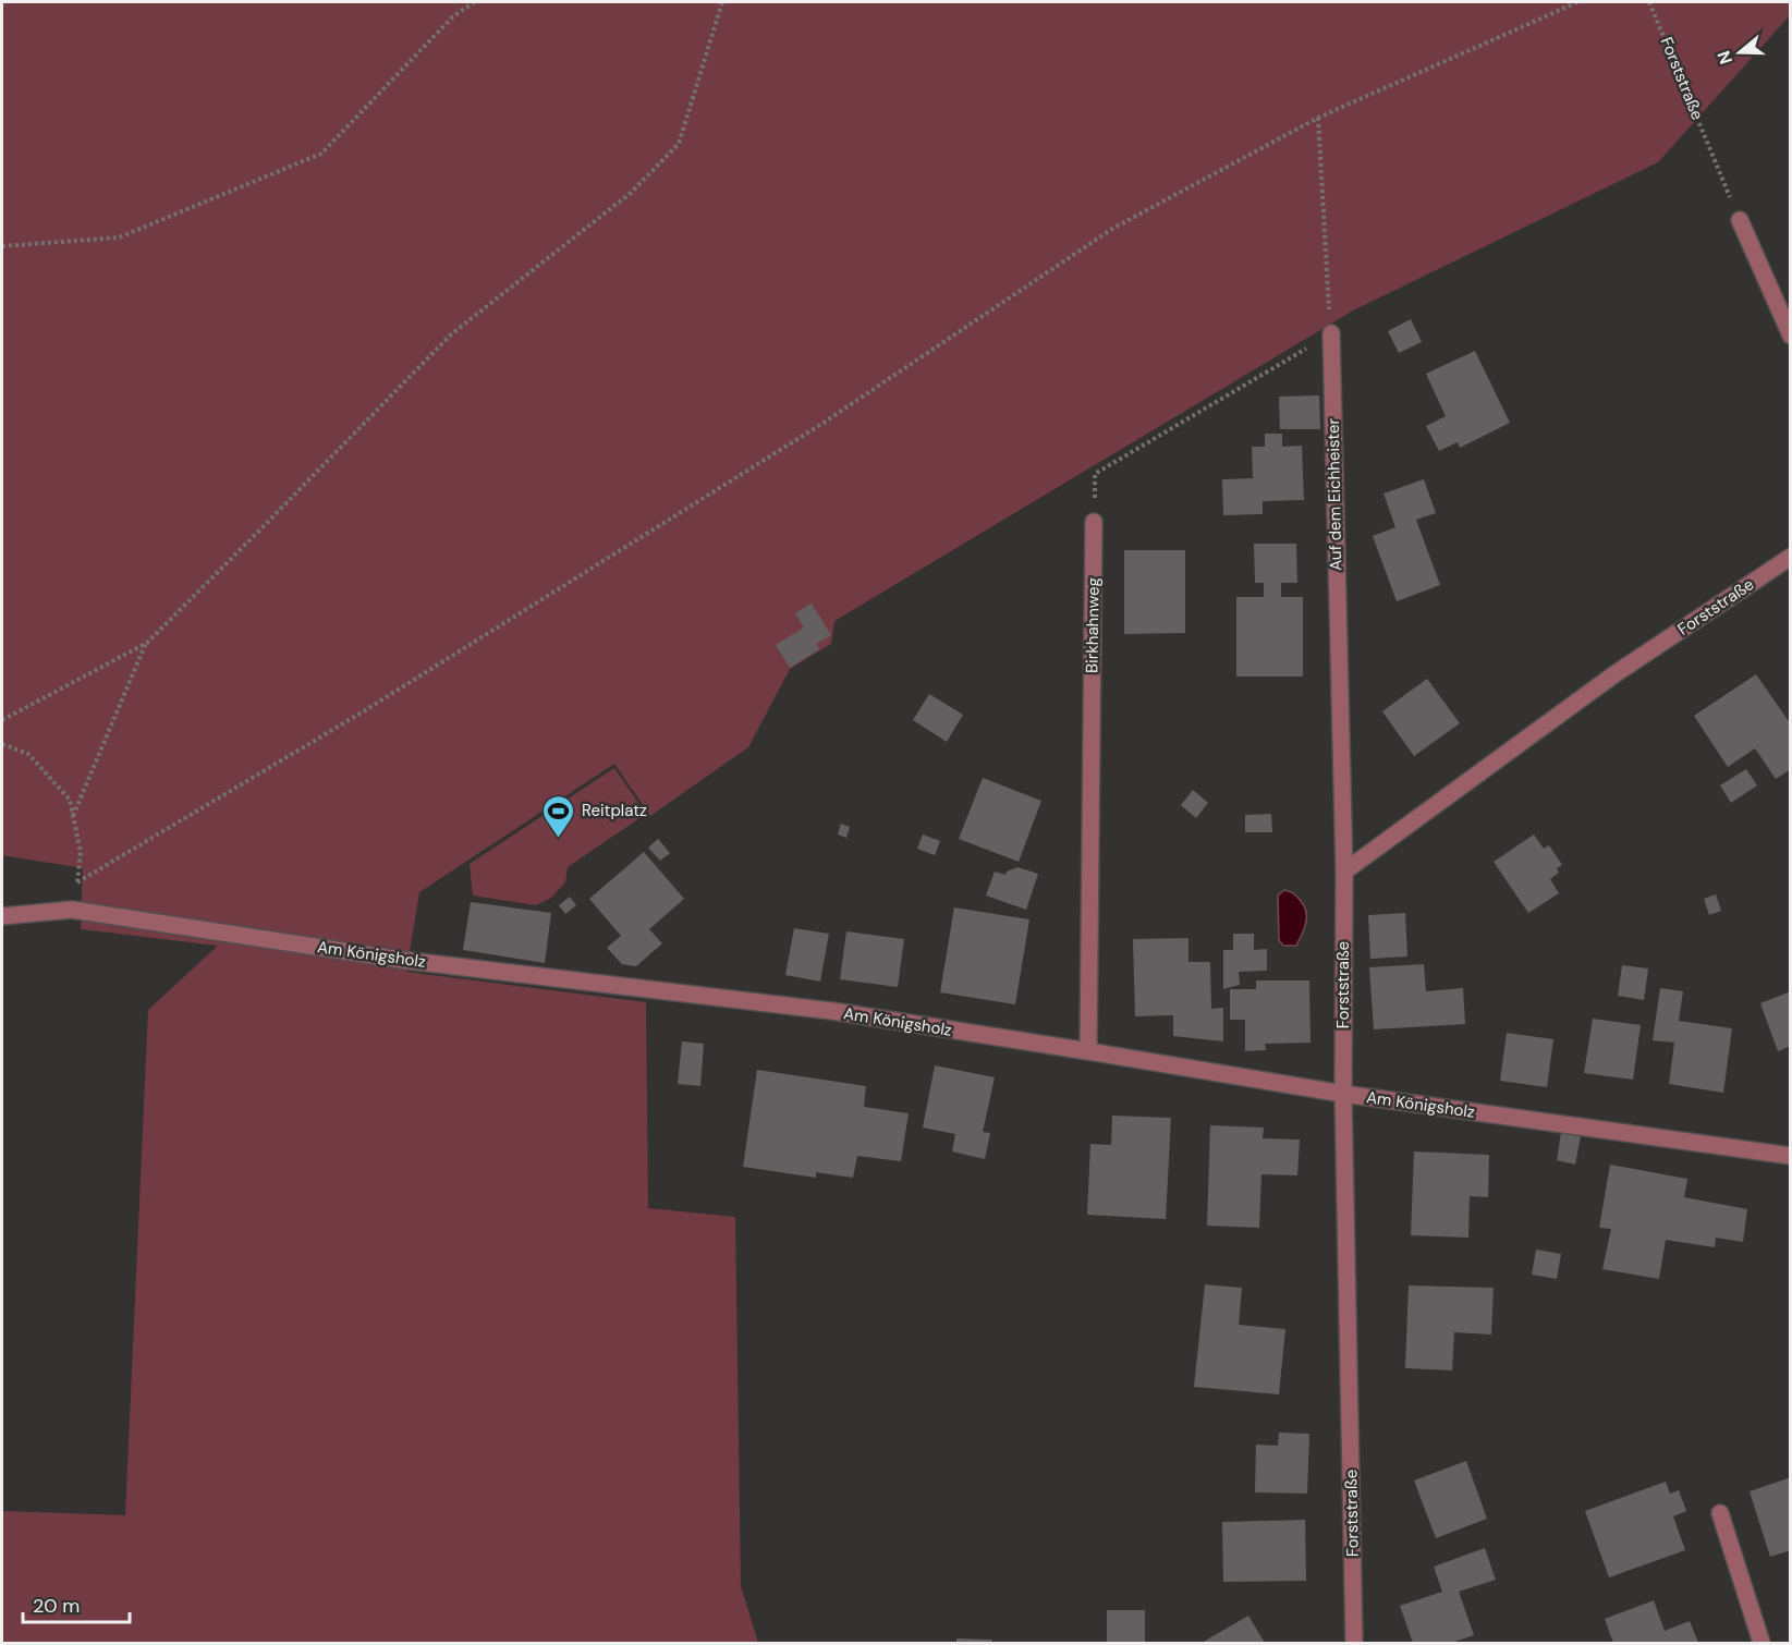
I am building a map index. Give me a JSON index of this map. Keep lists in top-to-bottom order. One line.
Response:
{"streets":{"street":["Forststraße","Auf dem Eichheister","Birkhahnweg","Am Königsholz"]},"crossings":[["Forststraße","Auf dem Eichheister"],["Forststraße","Am Königsholz"],["Birkhahnweg","Am Königsholz"]],"places":{"sports":["Reitplatz"]},"scale_bar":"20 m","north":"left"}
